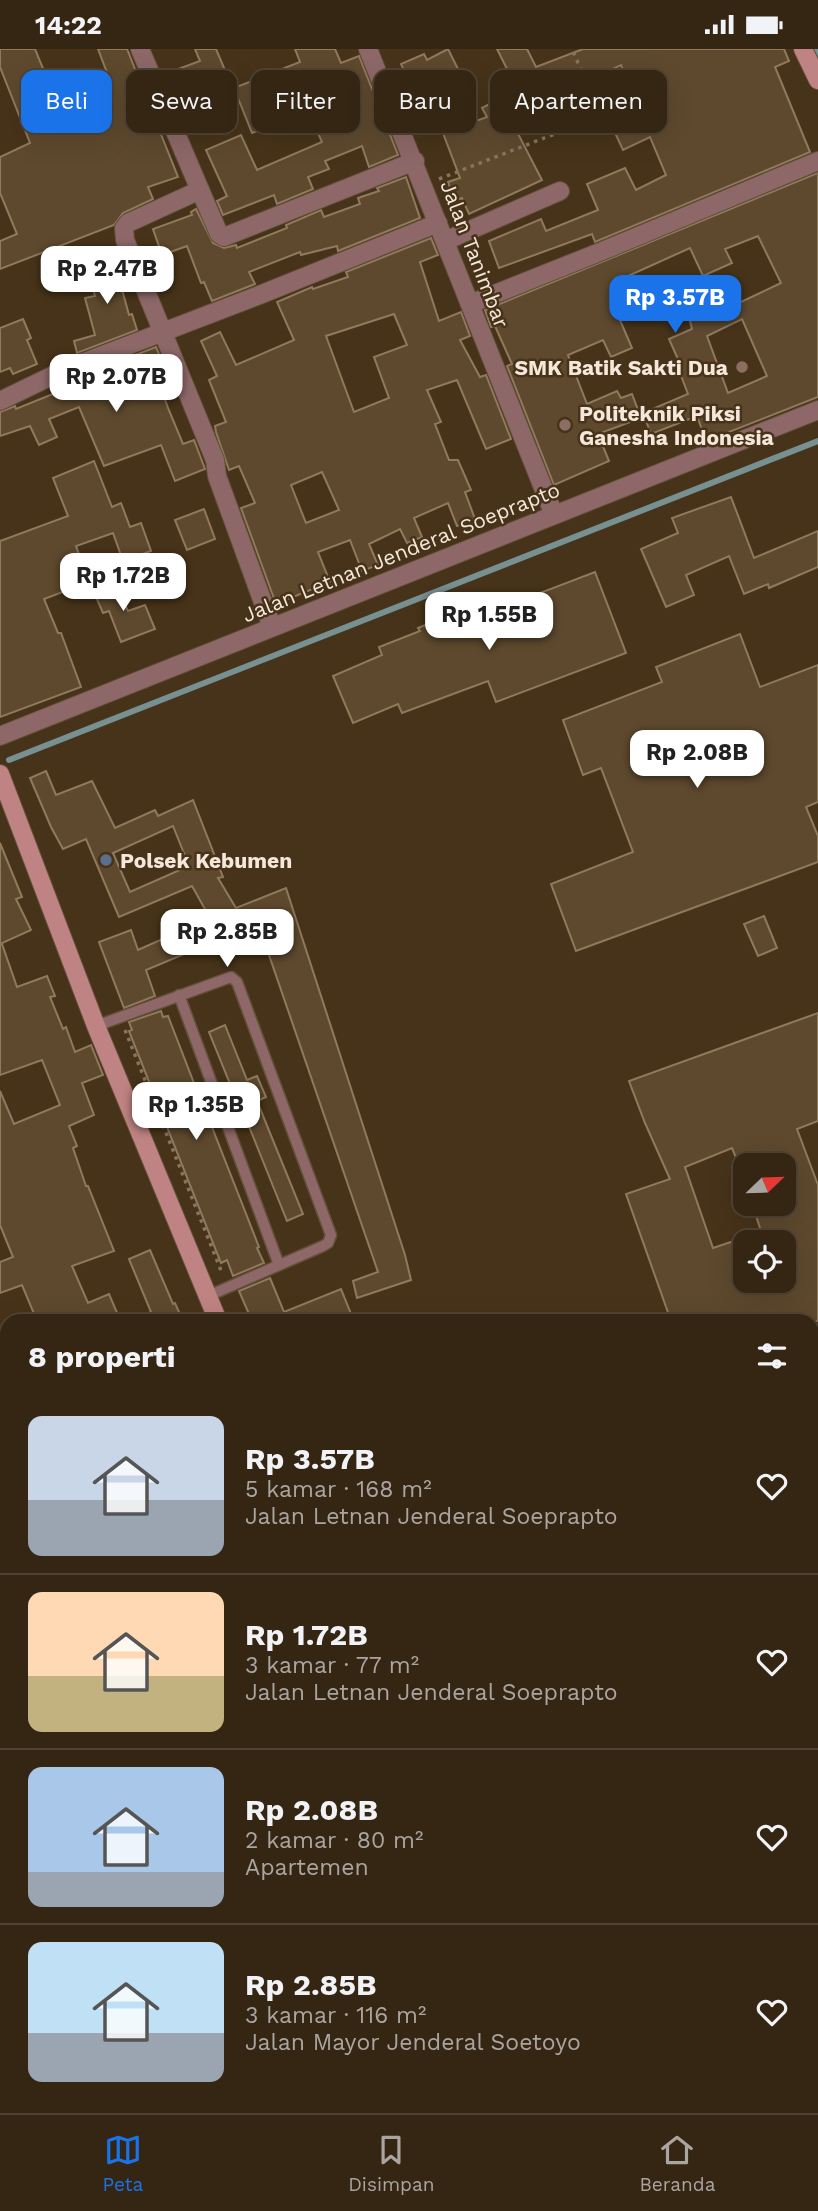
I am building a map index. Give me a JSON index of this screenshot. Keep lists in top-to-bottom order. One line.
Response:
{"streets":{"street":["Jalan Tanimbar","Jalan Letnan Jenderal Soeprapto"]},"crossings":[["Jalan Tanimbar","Jalan Letnan Jenderal Soeprapto"]],"places":["SMK Batik Sakti Dua","Politeknik Piksi Ganesha Indonesia","Polsek Kebumen"],"north":"top right","page":{"status":"14:22","chip":["Beli","Sewa","Filter","Baru","Apartemen"],"price":["Rp 2.47B","Rp 3.57B","Rp 2.07B","Rp 1.72B","Rp 1.55B","Rp 2.08B","Rp 2.85B","Rp 1.35B"],"heading":"8 properti","list":[{"name":"Rp 3.57B","note":"5 kamar · 168 m² · Jalan Letnan Jenderal Soeprapto"},{"name":"Rp 1.72B","note":"3 kamar · 77 m² · Jalan Letnan Jenderal Soeprapto"},{"name":"Rp 2.08B","note":"2 kamar · 80 m² · Apartemen"},{"name":"Rp 2.85B","note":"3 kamar · 116 m² · Jalan Mayor Jenderal Soetoyo"}],"tabs":["Peta","Disimpan","Beranda"]}}
